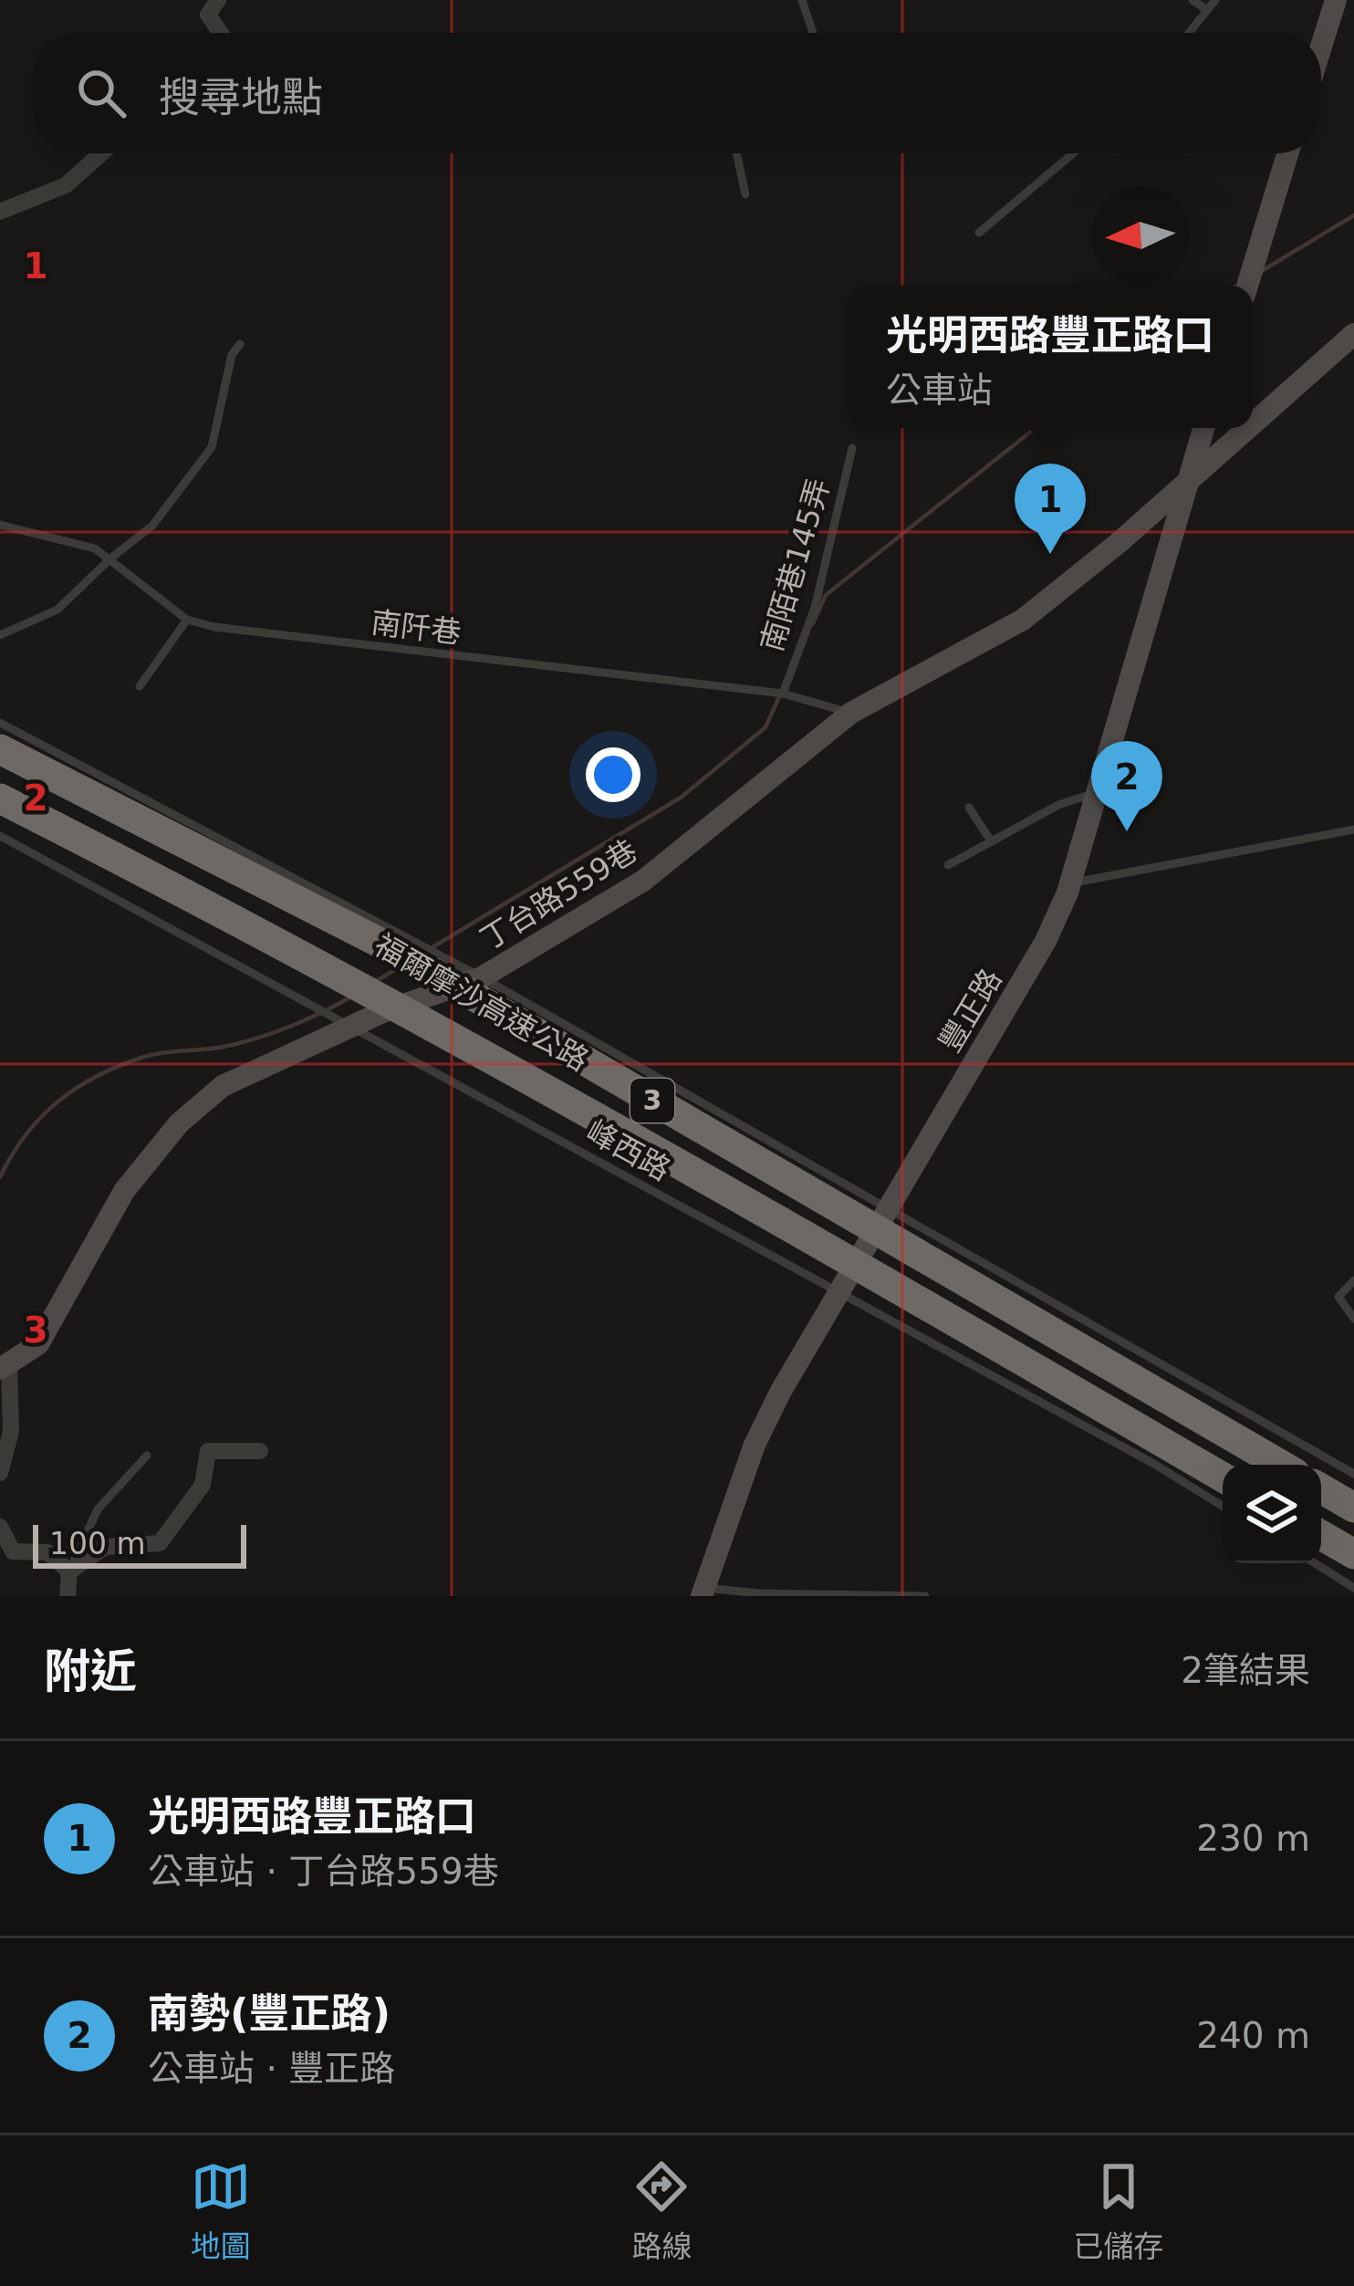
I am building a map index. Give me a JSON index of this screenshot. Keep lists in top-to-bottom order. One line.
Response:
{"streets":{"highway":["福爾摩沙高速公路","3"],"street":["丁台路559巷","豐正路"],"lane":["南陌巷145弄","南阡巷","峰西路"]},"crossings":[["南陌巷145弄","南阡巷"],["南阡巷","丁台路559巷"],["丁台路559巷","豐正路"],["丁台路559巷","峰西路"],["豐正路","峰西路"]],"scale_bar":"100 m","north":"left","page":{"search":"搜尋地點","popup":["光明西路豐正路口","公車站"],"pins":["1","2"],"scale":"100 m","heading":["附近","2筆結果"],"list":[{"mark":"1","name":"光明西路豐正路口","note":"公車站 · 丁台路559巷","value":"230 m"},{"mark":"2","name":"南勢(豐正路)","note":"公車站 · 豐正路","value":"240 m"}],"nav":["地圖","路線","已儲存"]},"grid":{"rows":["1","2","3"]}}
